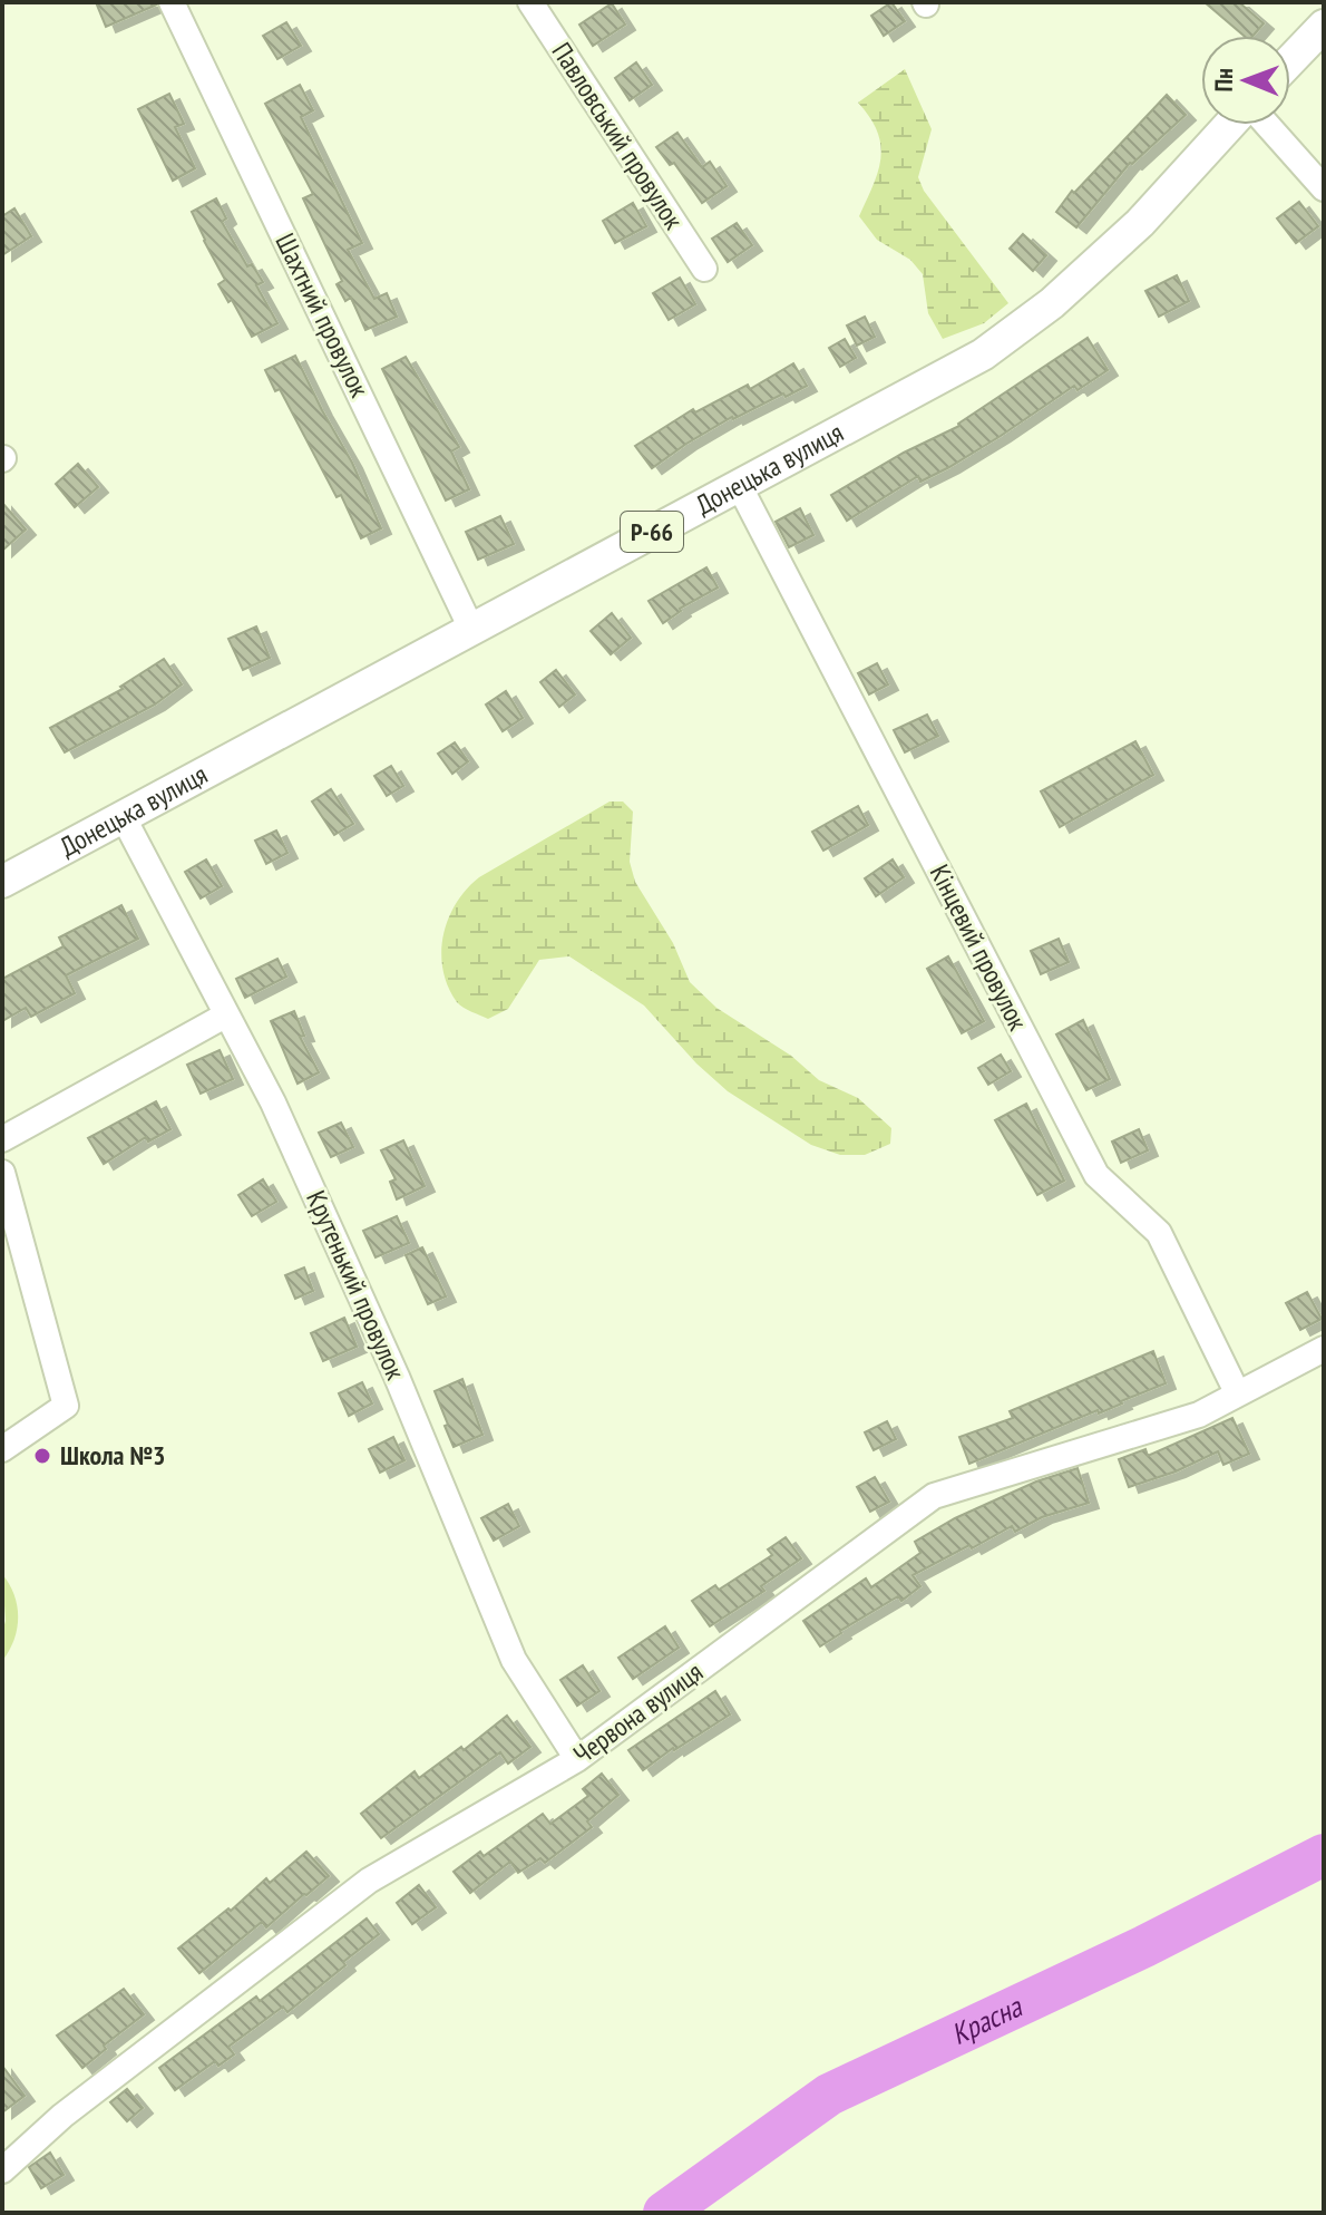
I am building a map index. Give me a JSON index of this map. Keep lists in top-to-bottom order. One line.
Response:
{"streets":{"main road":["Донецька вулиця","Р-66"],"street":["Павловський провулок","Шахтний провулок","Кінцевий провулок","Крутенький провулок","Червона вулиця"]},"crossings":[["Шахтний провулок","Донецька вулиця"],["Донецька вулиця","Кінцевий провулок"],["Донецька вулиця","Крутенький провулок"],["Кінцевий провулок","Червона вулиця"],["Крутенький провулок","Червона вулиця"]],"water":["Красна"],"places":["Школа №3"],"north":"left"}
